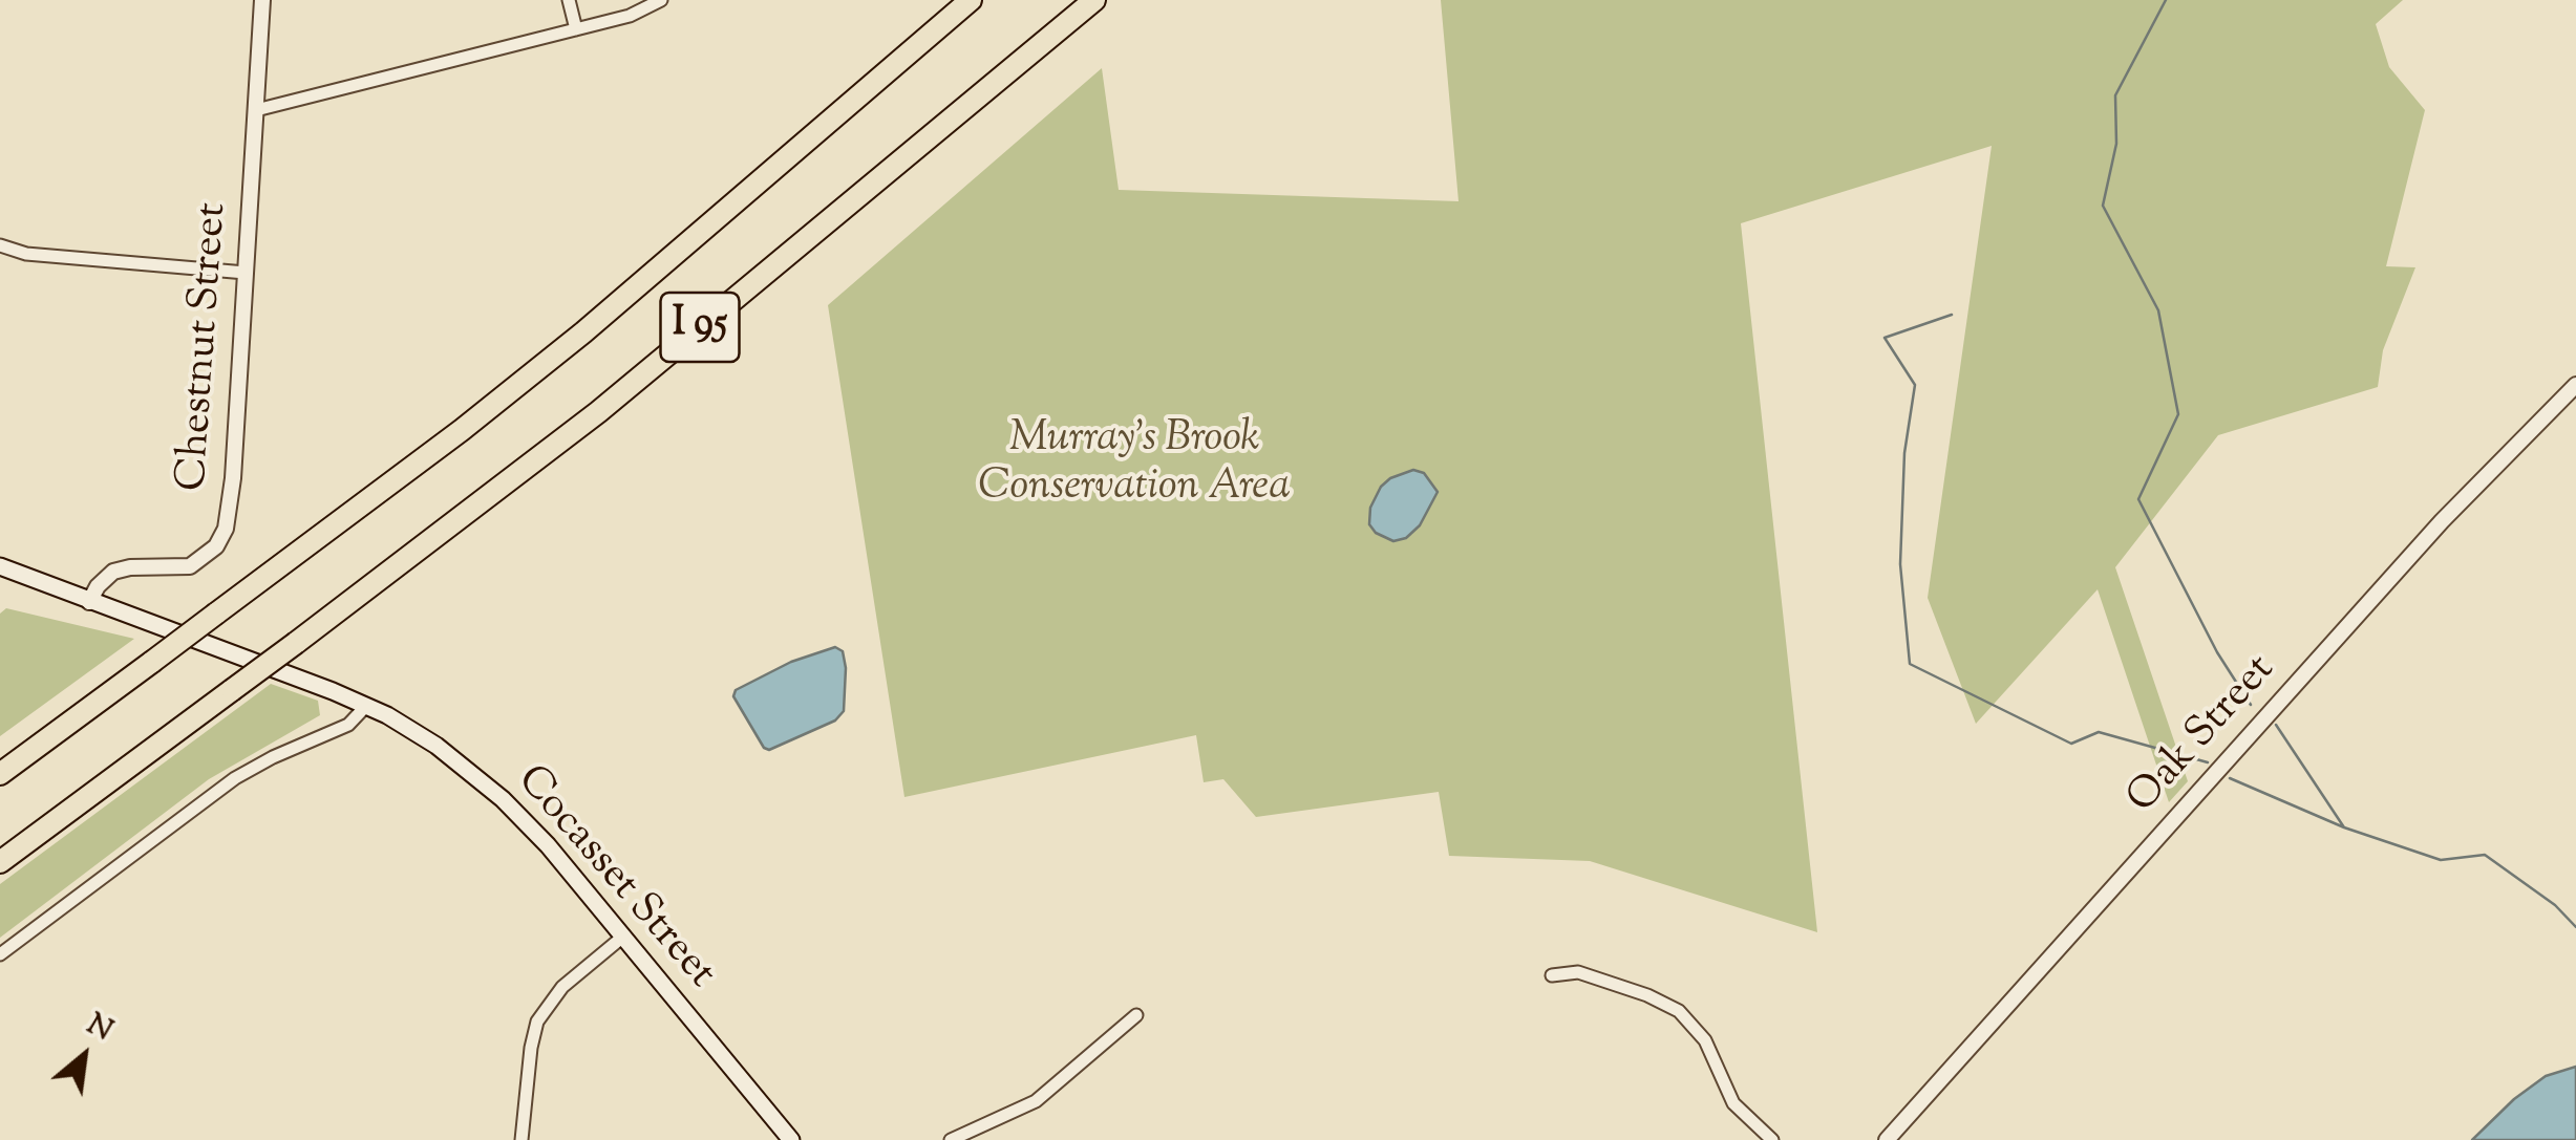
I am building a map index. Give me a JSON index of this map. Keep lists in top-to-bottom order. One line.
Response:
{"streets":{"highway":["I 95"],"main road":["Cocasset Street"],"street":["Chestnut Street","Oak Street"]},"crossings":[["Chestnut Street","Cocasset Street"]],"parks":["Murray's Brook Conservation Area"],"north":"top right"}
